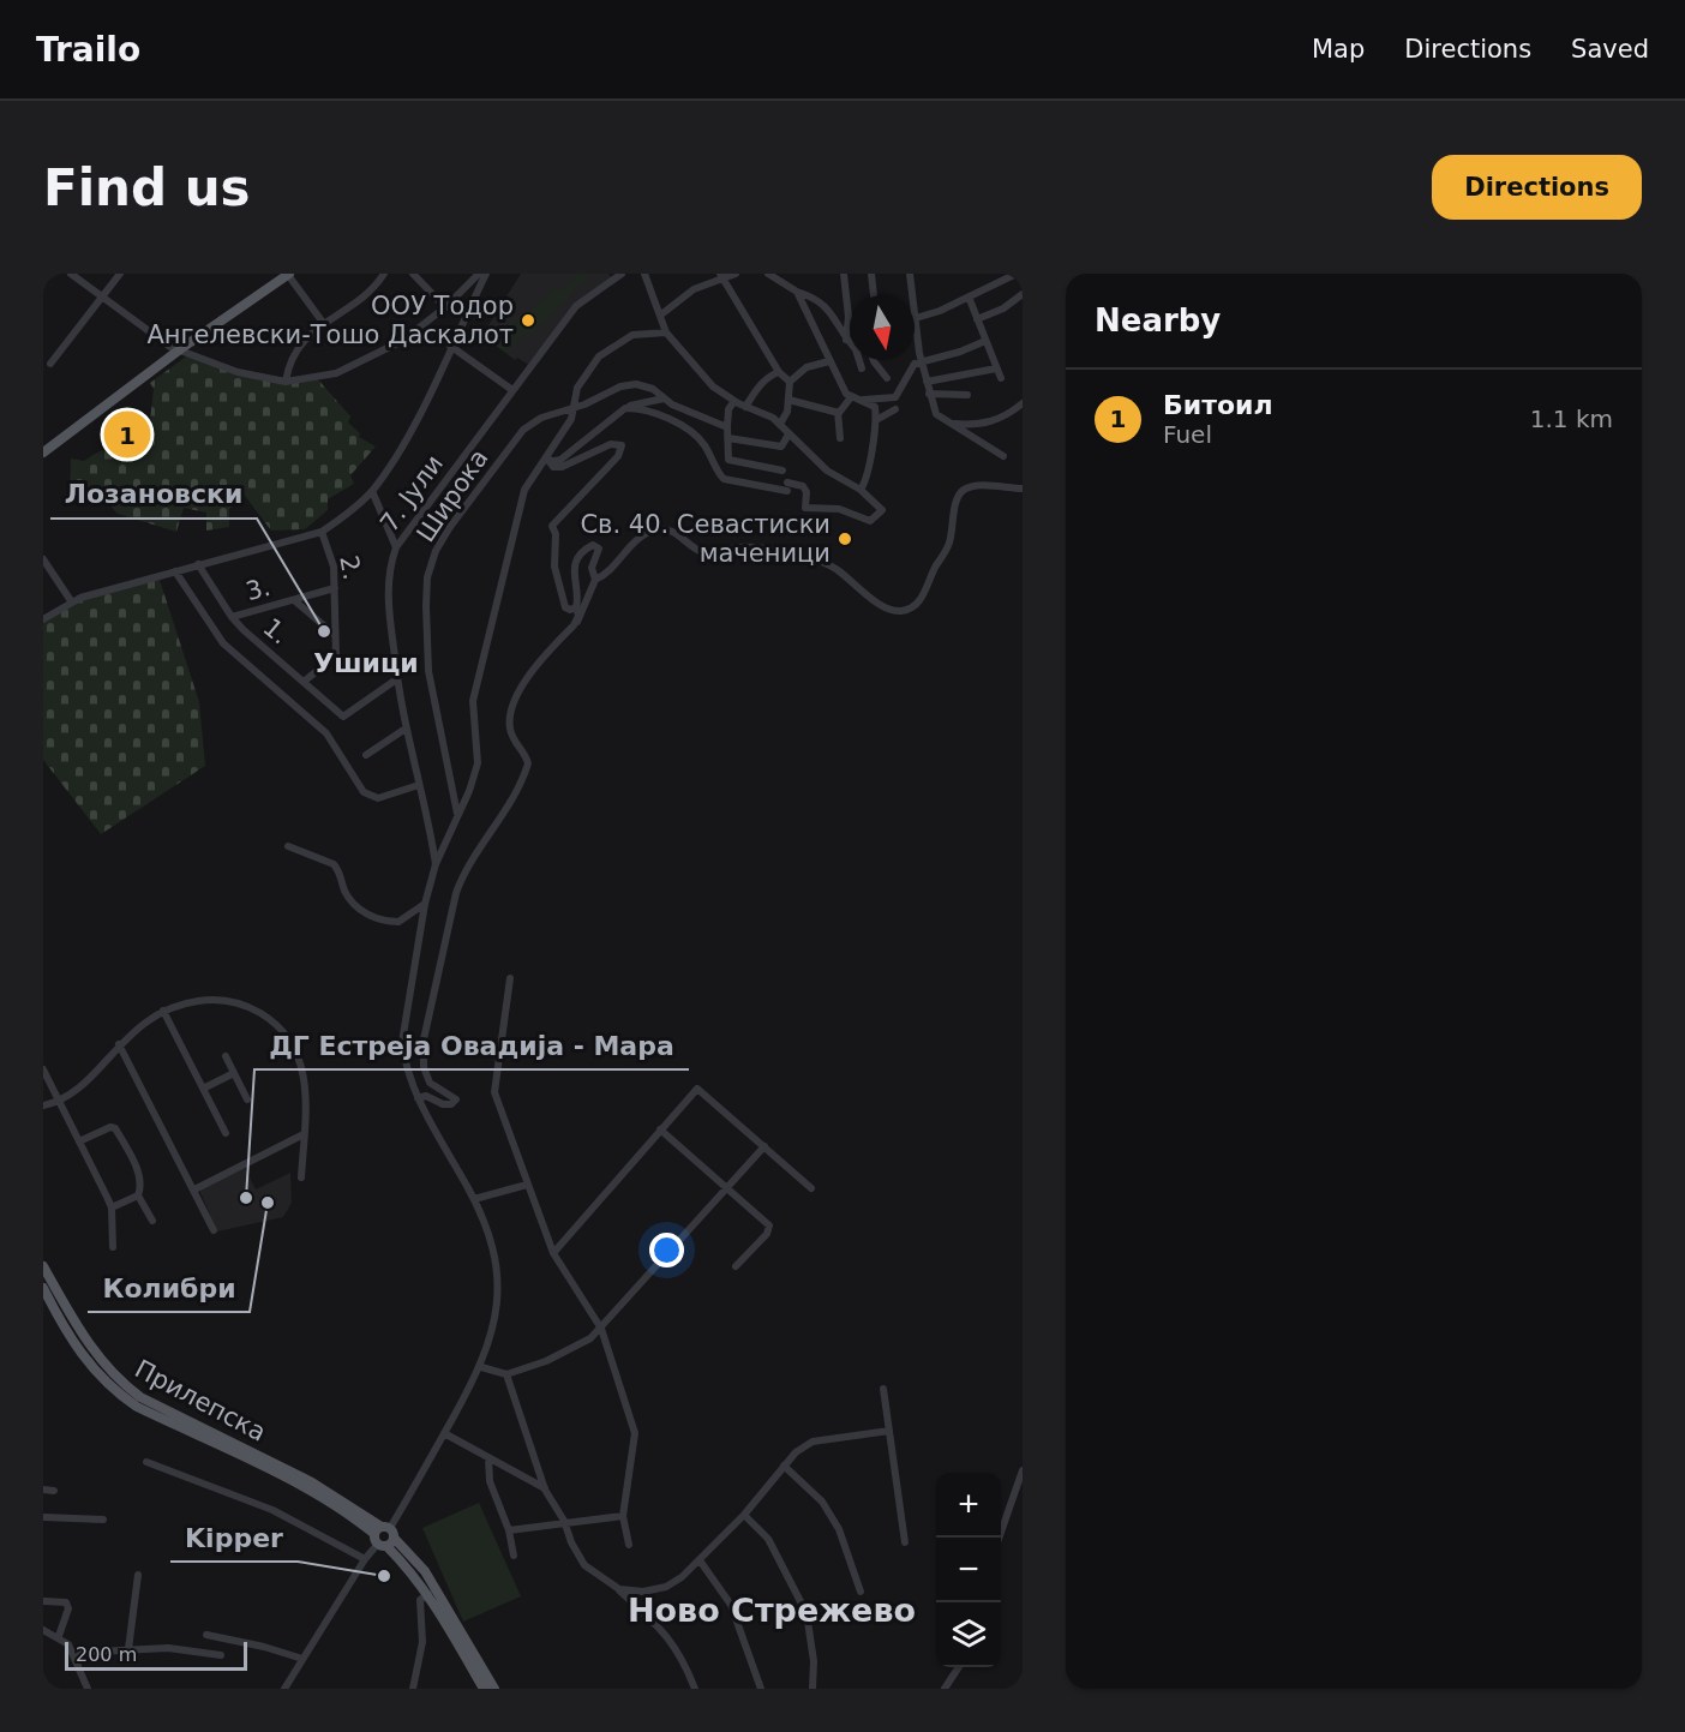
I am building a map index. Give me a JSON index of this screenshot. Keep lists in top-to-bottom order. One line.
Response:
{"streets":{"main road":["Прилепска"],"street":["7. Јули","Широка","2.","3.","1."]},"crossings":[["7. Јули","1."],["2.","3."],["2.","1."],["3.","1."]],"districts":["Ушици","Ново Стрежево"],"places":["ООУ Тодор Ангелевски-Тошо Даскалот","Св. 40. Севастиски маченици","Лозановски","ДГ Естреја Овадија - Мара","Колибри","Kipper"],"scale_bar":"200 m","north":"bottom","page":{"header":"Trailo","nav":["Map","Directions","Saved"],"buttons":"Directions","title":"Find us","heading":"Nearby","list":[{"mark":"1","name":"Битоил","note":"Fuel","value":"1.1 km"}],"pins":"1","map_buttons":["+","−"],"scale":"200 m"}}
